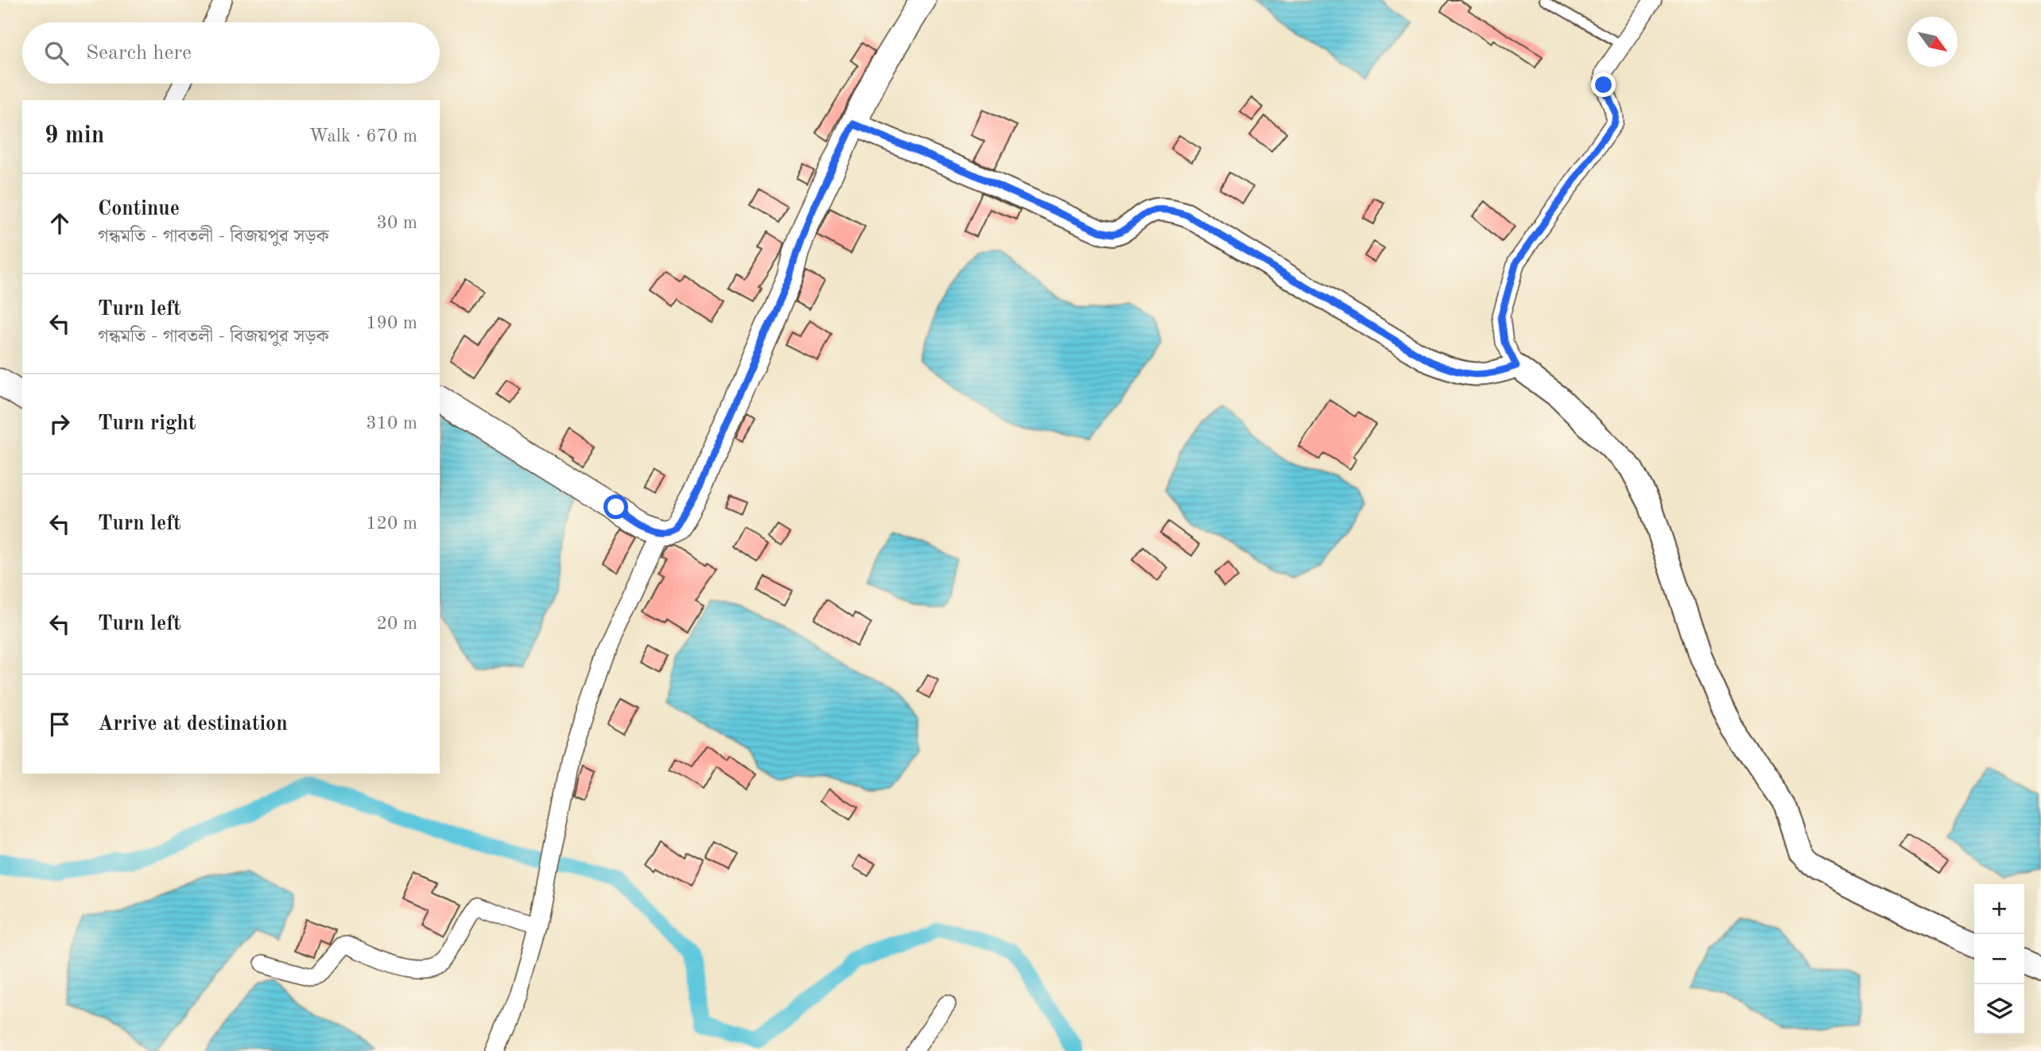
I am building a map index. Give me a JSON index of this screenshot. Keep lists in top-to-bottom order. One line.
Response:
{"north":"bottom right","page":{"search":"Search here","heading":["9 min","Walk · 670 m"],"list":[["Continue","গন্ধমতি - গাবতলী - বিজয়পুর সড়ক","30 m"],["Turn left","গন্ধমতি - গাবতলী - বিজয়পুর সড়ক","190 m"],["Turn right","310 m"],["Turn left","120 m"],["Turn left","20 m"],"Arrive at destination"],"map_buttons":["+","−"]}}
